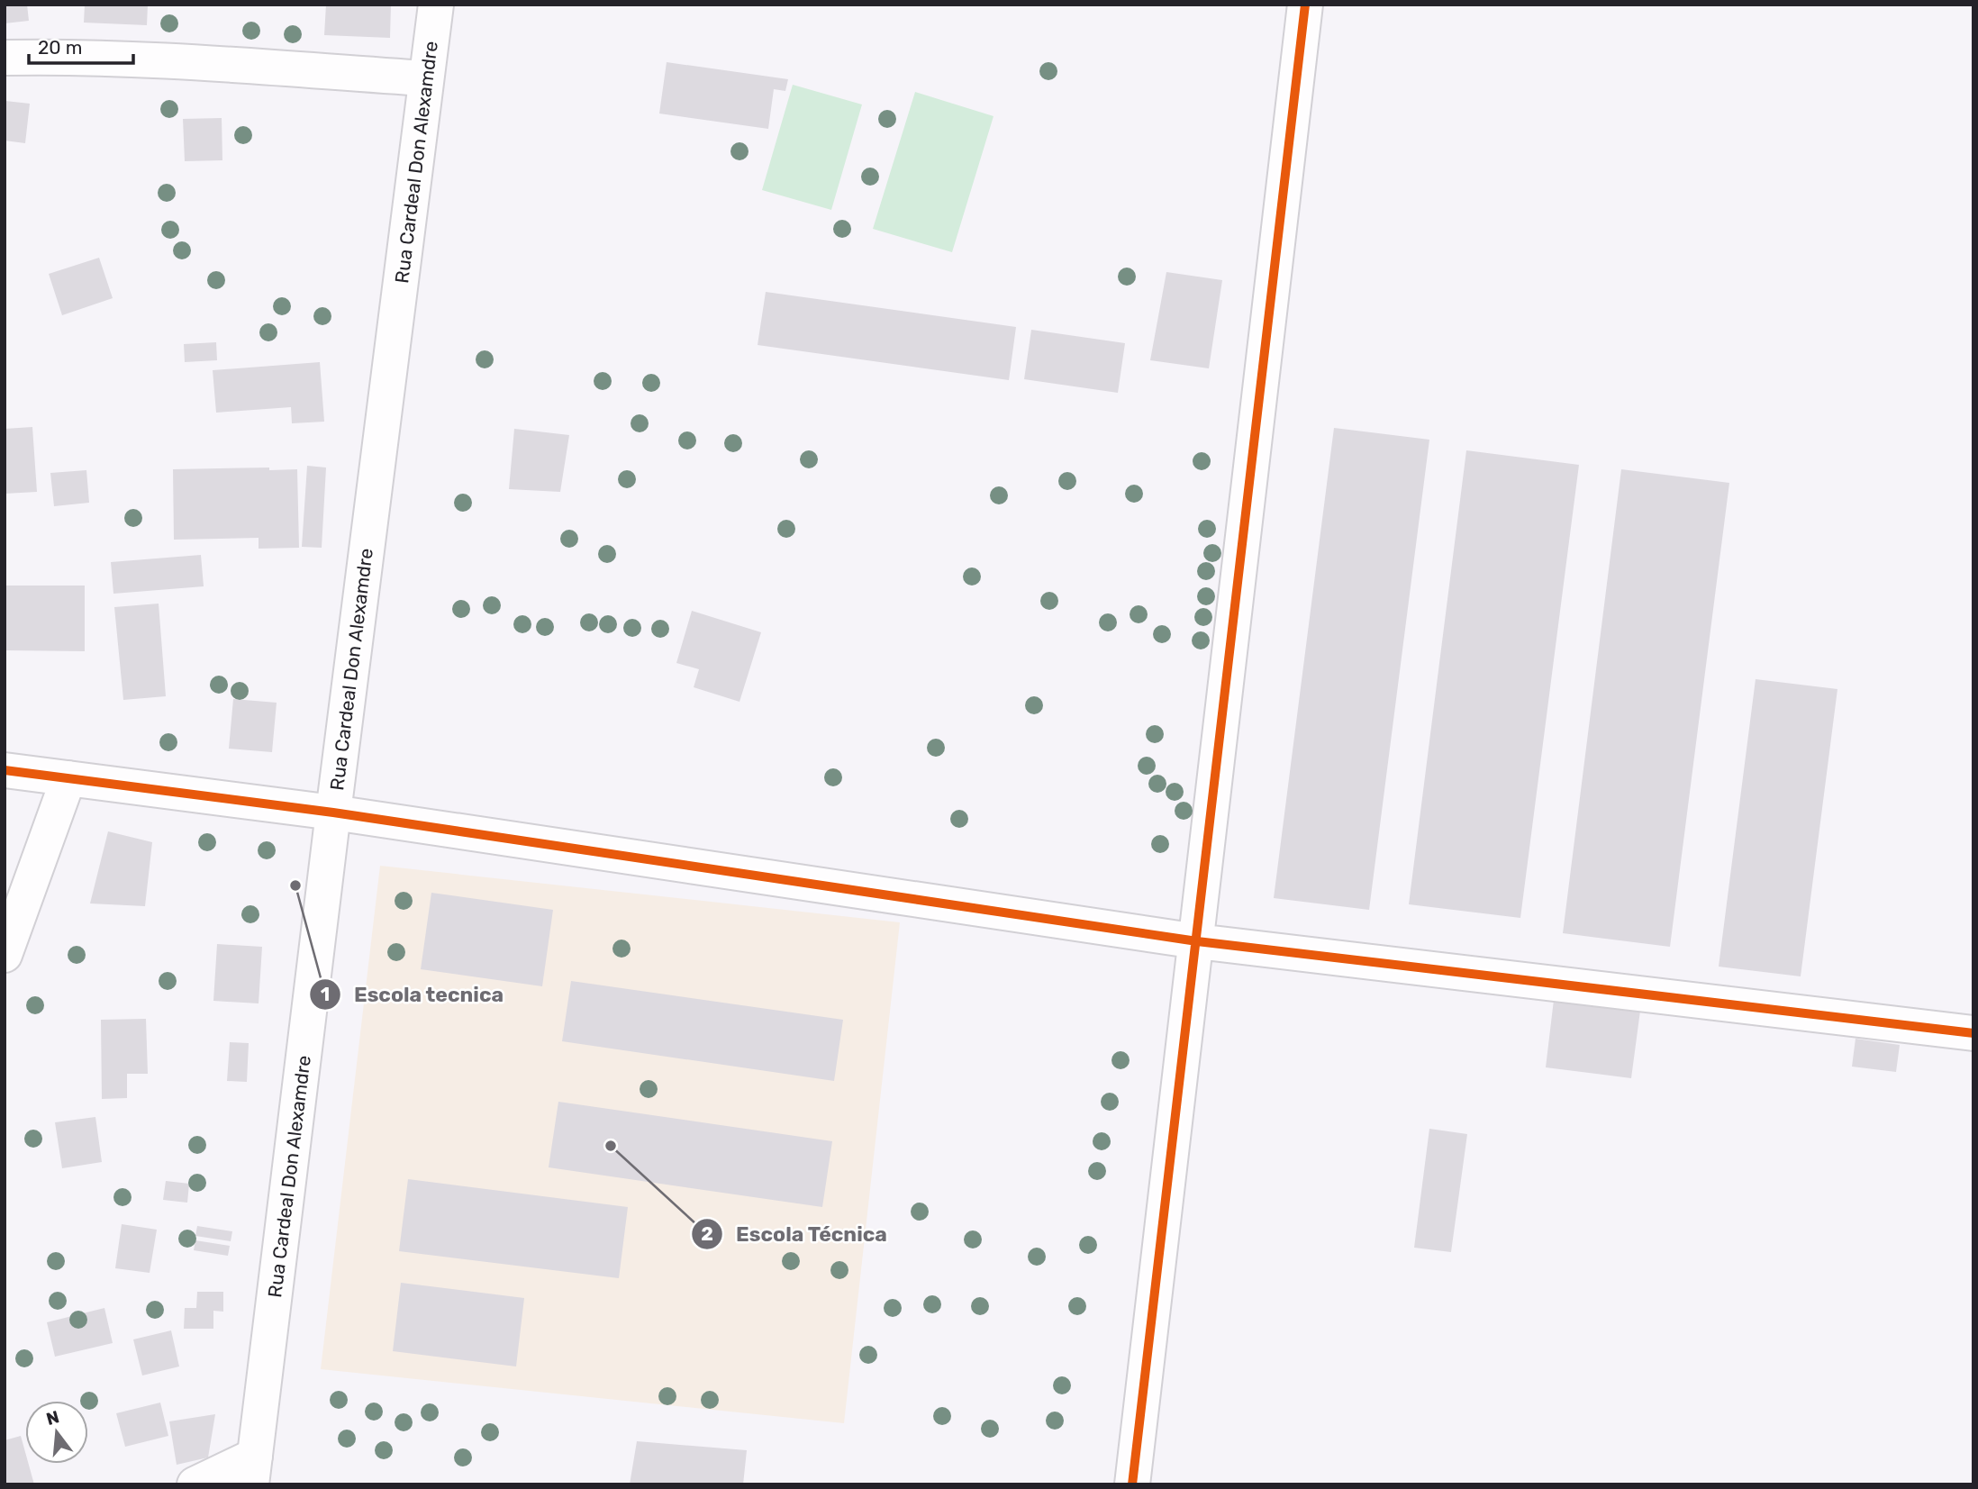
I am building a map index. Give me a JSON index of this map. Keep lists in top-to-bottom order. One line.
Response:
{"streets":{"street":["Rua Cardeal Don Alexamdre"]},"places":["Escola tecnica","Escola Técnica"],"scale_bar":"20 m","north":"top"}
